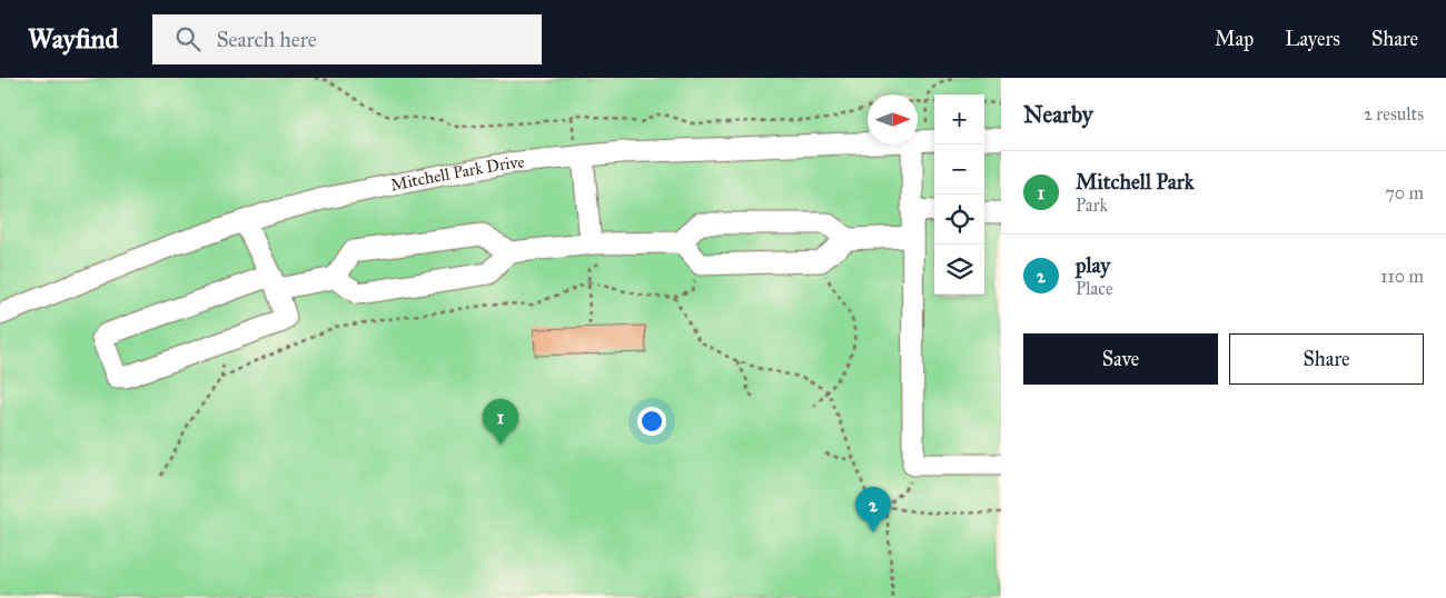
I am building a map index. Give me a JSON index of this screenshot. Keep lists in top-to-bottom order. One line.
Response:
{"streets":{"street":["Mitchell Park Drive"]},"north":"right","page":{"header":"Wayfind","search":"Search here","nav":["Map","Layers","Share"],"heading":["Nearby","2 results"],"map_buttons":["+","−"],"list":[{"mark":"1","name":"Mitchell Park","note":"Park","value":"70 m"},{"mark":"2","name":"play","note":"Place","value":"110 m"}],"buttons":["Save","Share"],"pins":["1","2"]}}
